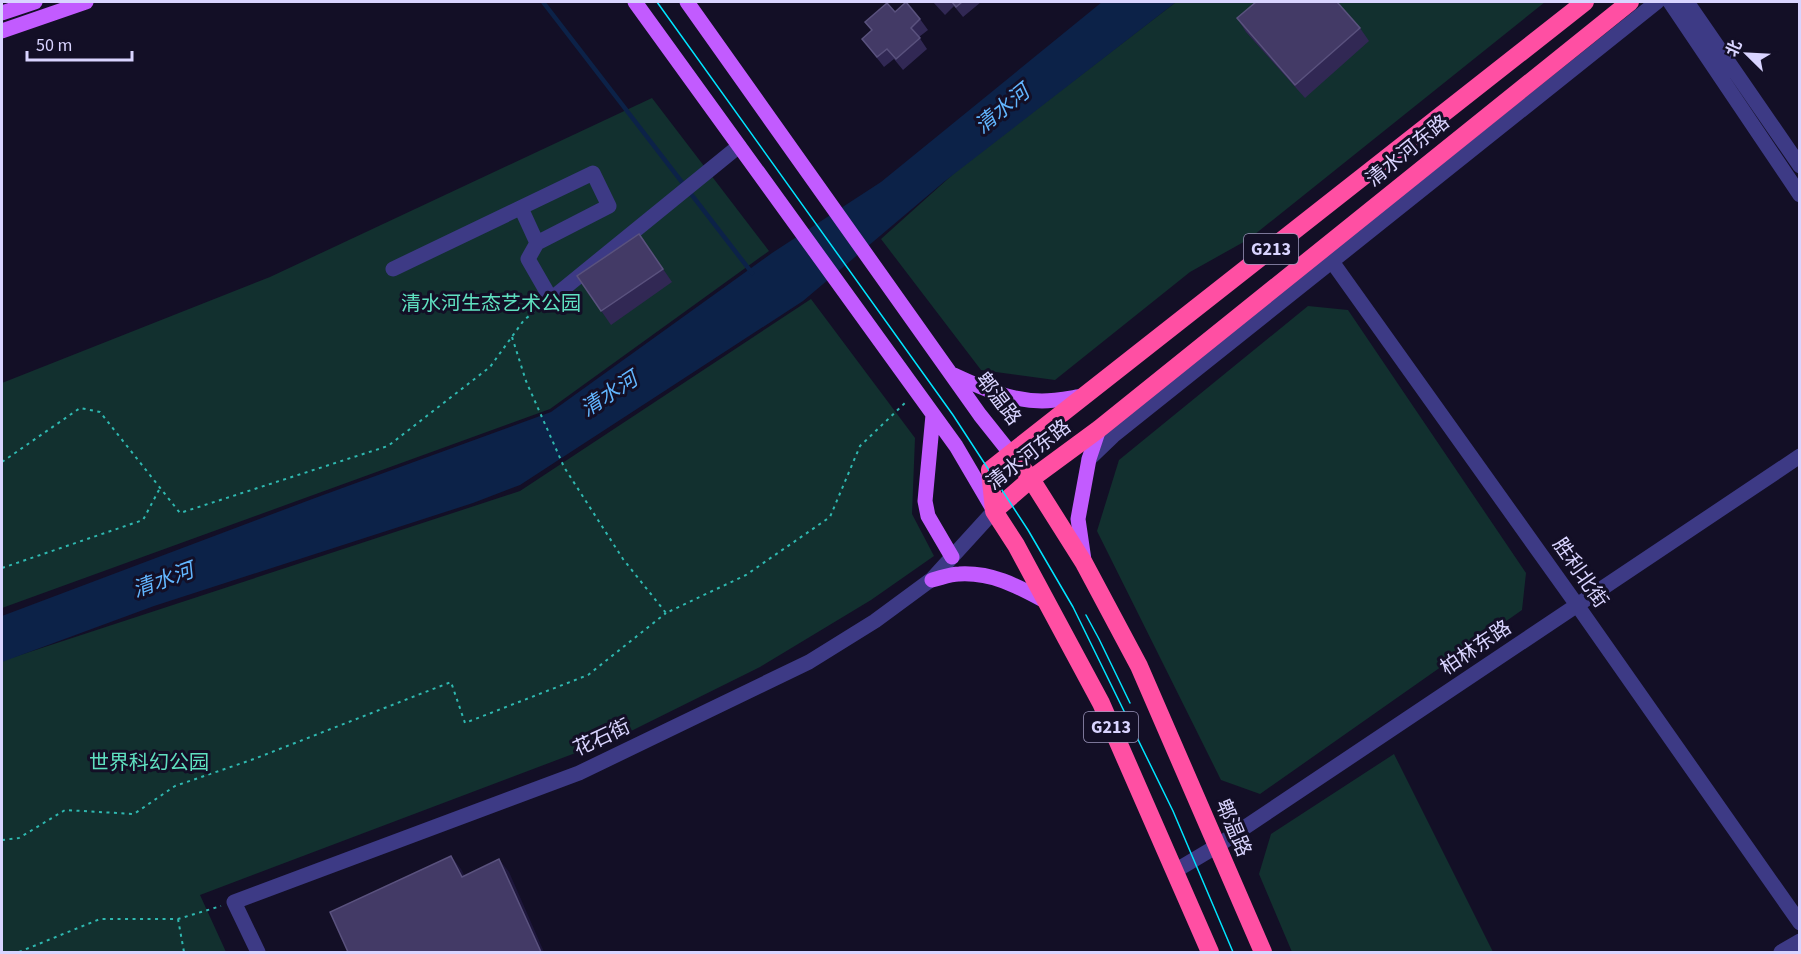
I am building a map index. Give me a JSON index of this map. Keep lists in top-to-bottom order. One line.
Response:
{"streets":{"highway":["清水河东路","G213","郫温路"],"street":["胜利北街","柏林东路","花石街"]},"crossings":[["清水河东路","G213"],["清水河东路","郫温路"],["清水河东路","胜利北街"],["清水河东路","花石街"],["G213","柏林东路"],["G213","花石街"],["郫温路","柏林东路"],["胜利北街","柏林东路"]],"water":["清水河"],"parks":["清水河生态艺术公园","世界科幻公园"],"scale_bar":"50 m","north":"top left"}
